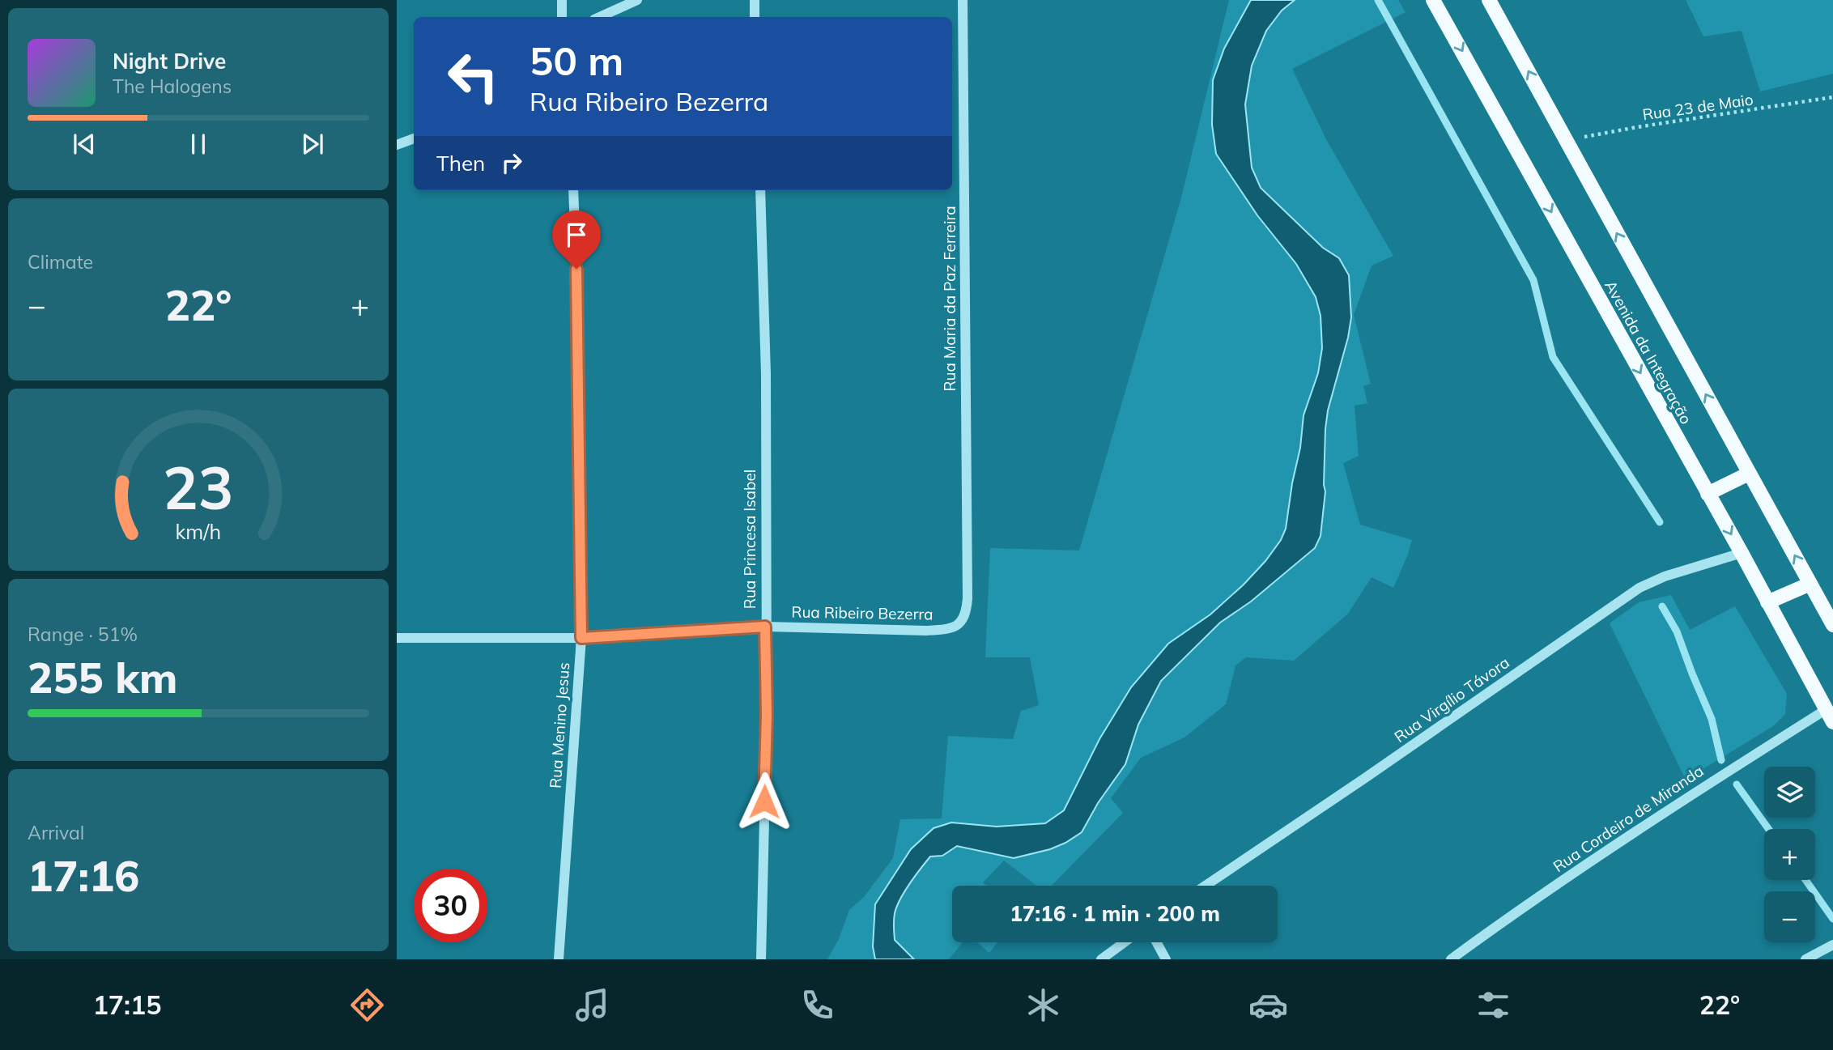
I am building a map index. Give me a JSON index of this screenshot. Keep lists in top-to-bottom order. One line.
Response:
{"streets":{"main road":["Avenida da Integração"],"street":["Rua Maria da Paz Ferreira","Rua Princesa Isabel","Rua Ribeiro Bezerra","Rua Virgílio Távora","Rua Menino Jesus","Rua Cordeiro de Miranda"],"path":["Rua 23 de Maio"]},"crossings":[["Rua 23 de Maio","Avenida da Integração"],["Rua Maria da Paz Ferreira","Rua Ribeiro Bezerra"],["Avenida da Integração","Rua Virgílio Távora"],["Avenida da Integração","Rua Cordeiro de Miranda"],["Rua Princesa Isabel","Rua Ribeiro Bezerra"],["Rua Ribeiro Bezerra","Rua Menino Jesus"]],"page":{"turn":["50 m","Rua Ribeiro Bezerra"],"song":["Night Drive","The Halogens"],"then":"Then","tile":["Climate",["Range · 51%","255 km"],["Arrival","17:16"]],"heat":["−","22°","+"],"map_buttons":["+","−"],"limit":"30","trip":"17:16 · 1 min · 200 m","tabs":["17:15","22°"],"gauge":["23","km/h"]}}
